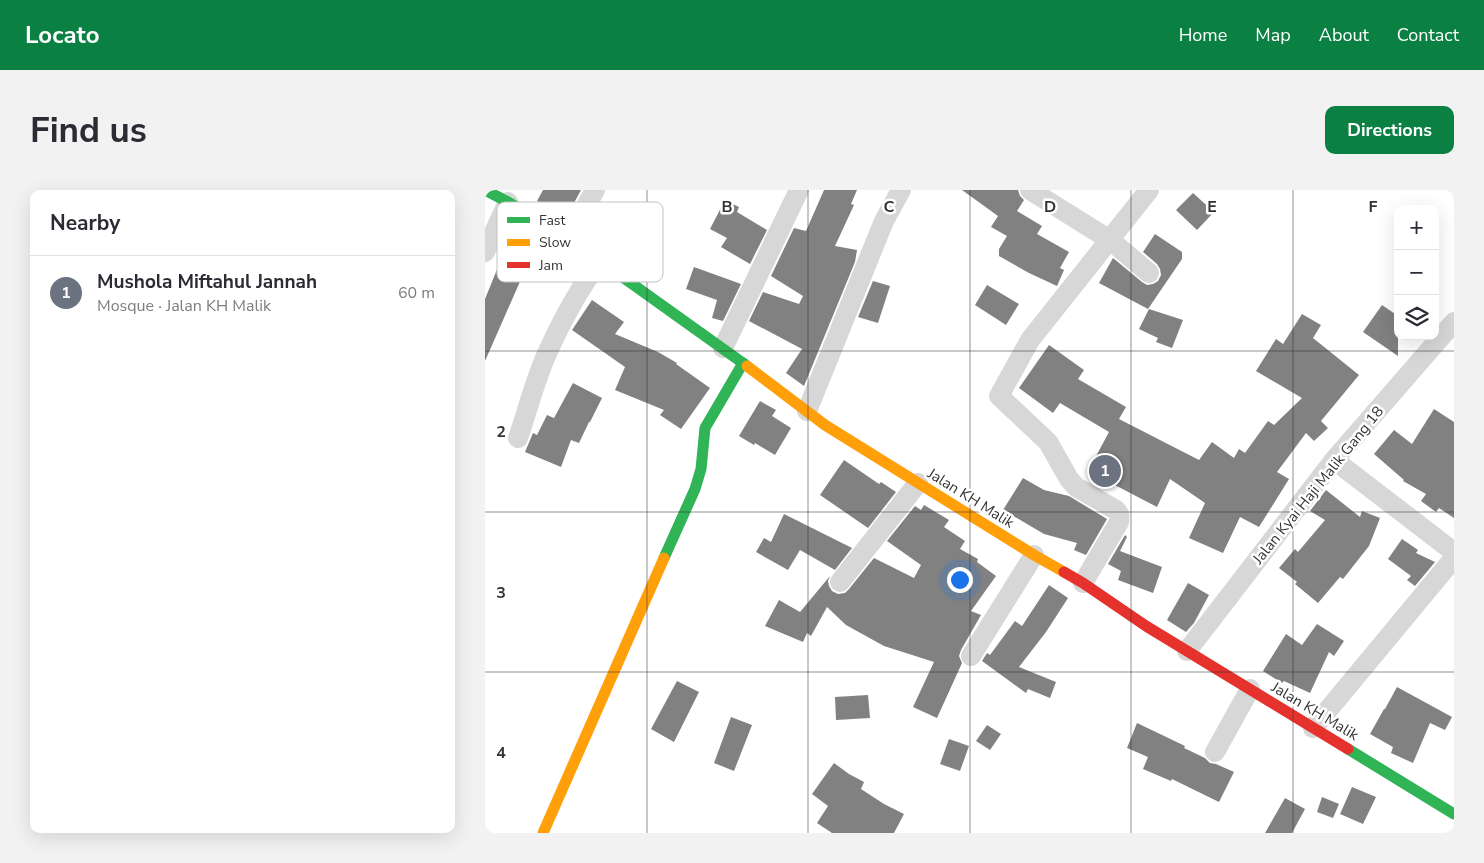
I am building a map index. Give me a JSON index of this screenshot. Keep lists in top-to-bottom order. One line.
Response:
{"streets":{"street":["Jalan Kyai Haji Malik Gang 18","Jalan KH Malik"]},"crossings":[["Jalan Kyai Haji Malik Gang 18","Jalan KH Malik"]],"legend":["Fast","Slow","Jam"],"page":{"header":"Locato","nav":["Home","Map","About","Contact"],"buttons":"Directions","title":"Find us","heading":"Nearby","map_buttons":["+","−"],"list":[{"mark":"1","name":"Mushola Miftahul Jannah","note":"Mosque · Jalan KH Malik","value":"60 m"}],"pins":"1"},"grid":{"columns":["B","C","D","E","F"],"rows":["2","3","4"]}}
